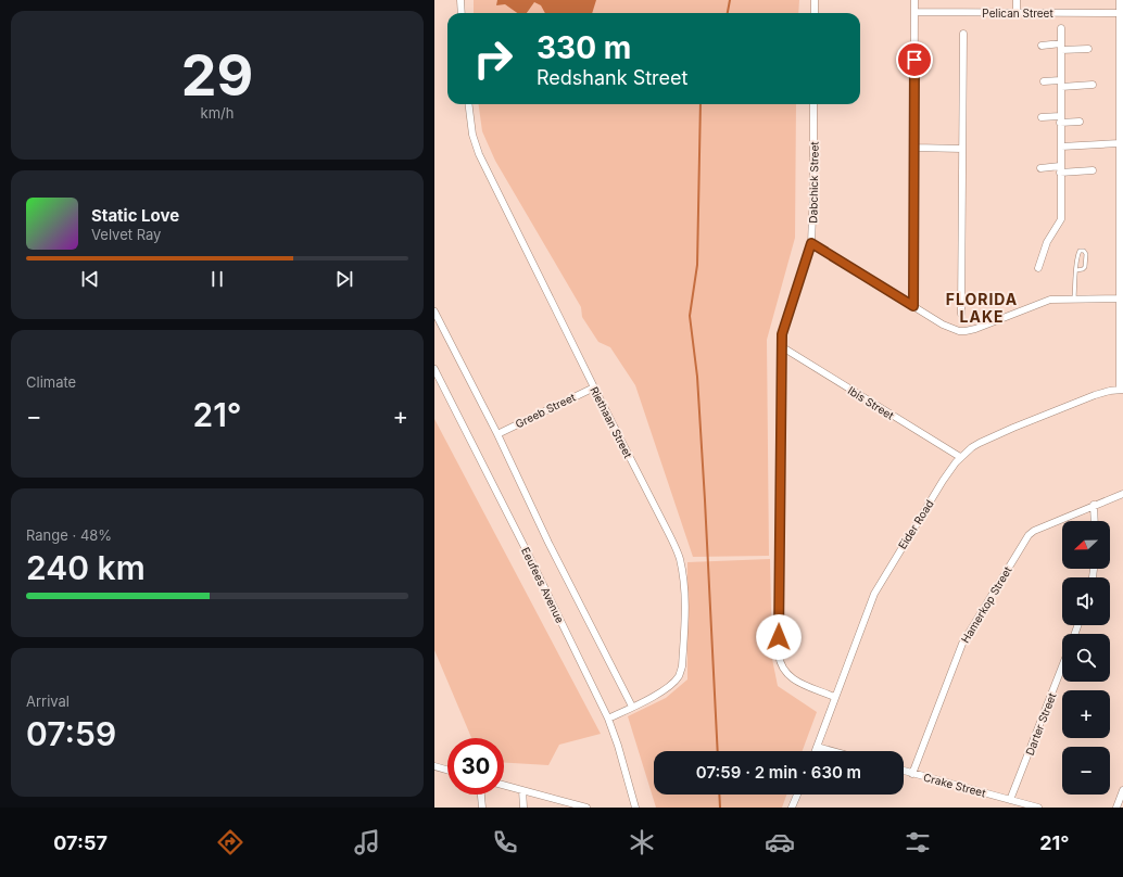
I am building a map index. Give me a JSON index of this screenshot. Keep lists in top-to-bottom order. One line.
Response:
{"streets":{"street":["Pelican Street","Dabchick Street","Ibis Street","Greeb Street","Riethaan Street","Eider Road","Eeufees Avenue","Hamerkop Street","Darter Street","Crake Street"]},"crossings":[["Dabchick Street","Ibis Street"],["Dabchick Street","Eider Road"],["Ibis Street","Eider Road"],["Greeb Street","Riethaan Street"],["Riethaan Street","Eeufees Avenue"],["Hamerkop Street","Crake Street"],["Darter Street","Crake Street"]],"districts":["FLORIDA LAKE"],"north":"left","page":{"tile":[["29","km/h"],"Climate",["Range · 48%","240 km"],["Arrival","07:59"]],"turn":["330 m","Redshank Street"],"song":["Static Love","Velvet Ray"],"heat":["−","21°","+"],"map_buttons":["+","−"],"limit":"30","trip":"07:59 · 2 min · 630 m","tabs":["07:57","21°"]}}
